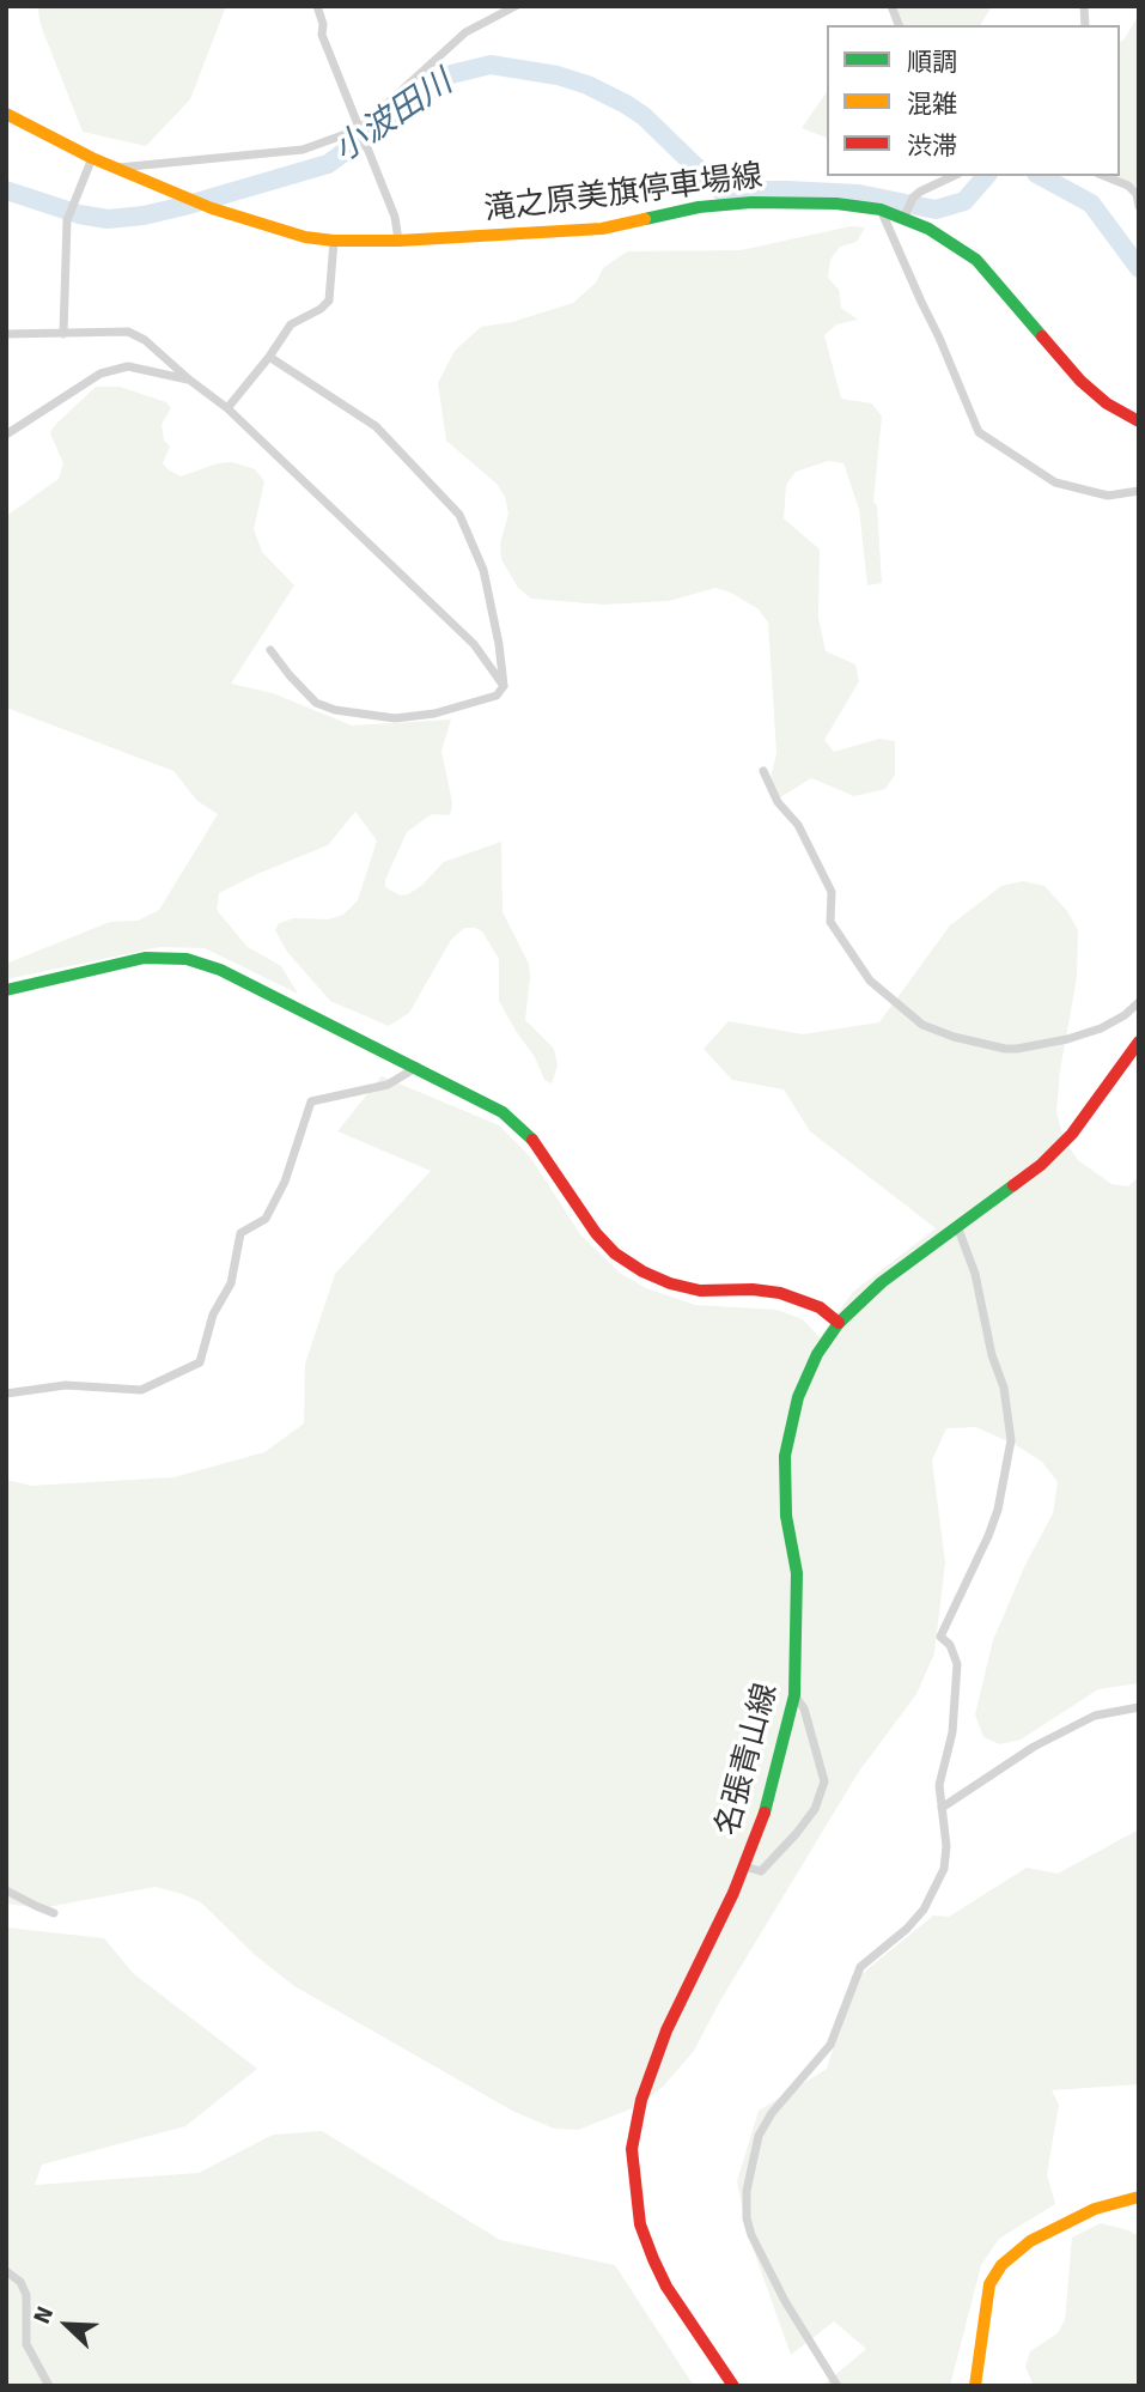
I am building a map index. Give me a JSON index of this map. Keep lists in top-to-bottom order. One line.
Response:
{"streets":{"main road":["滝之原美旗停車場線","名張青山線"]},"water":["小波田川"],"legend":["順調","混雑","渋滞"],"north":"top left"}
